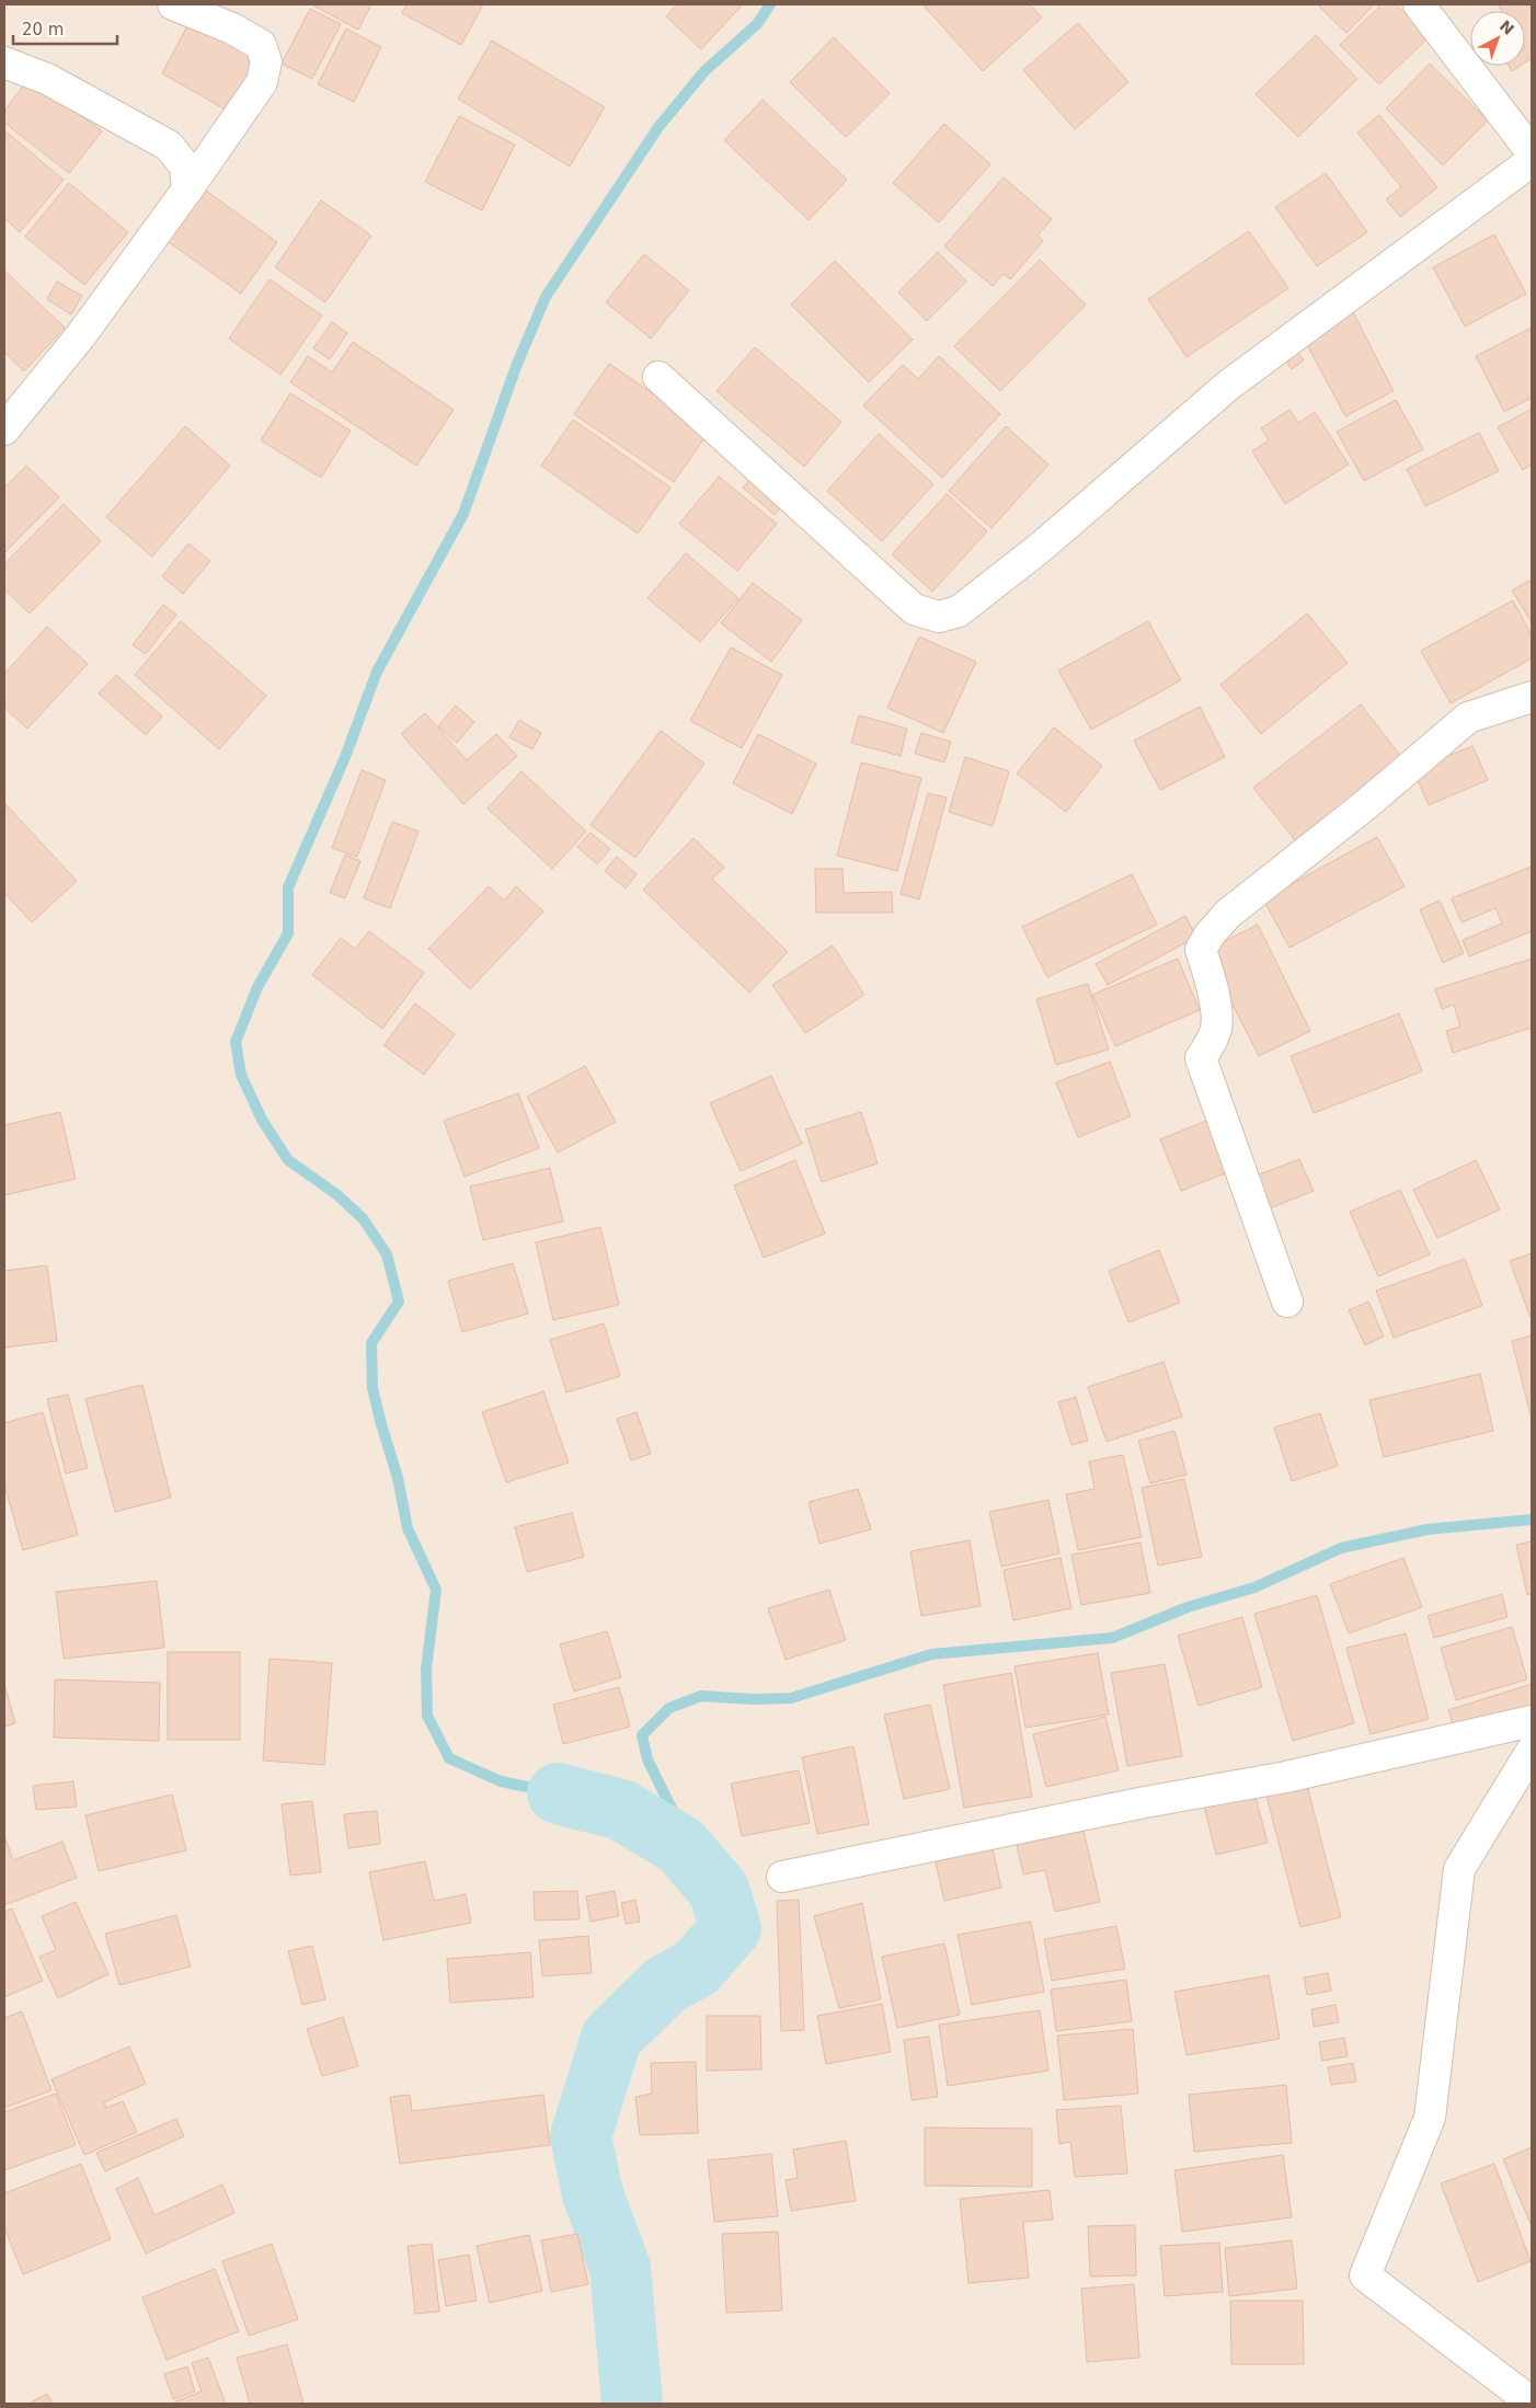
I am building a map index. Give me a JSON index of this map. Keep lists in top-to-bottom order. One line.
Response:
{"scale_bar":"20 m","north":"top right"}
